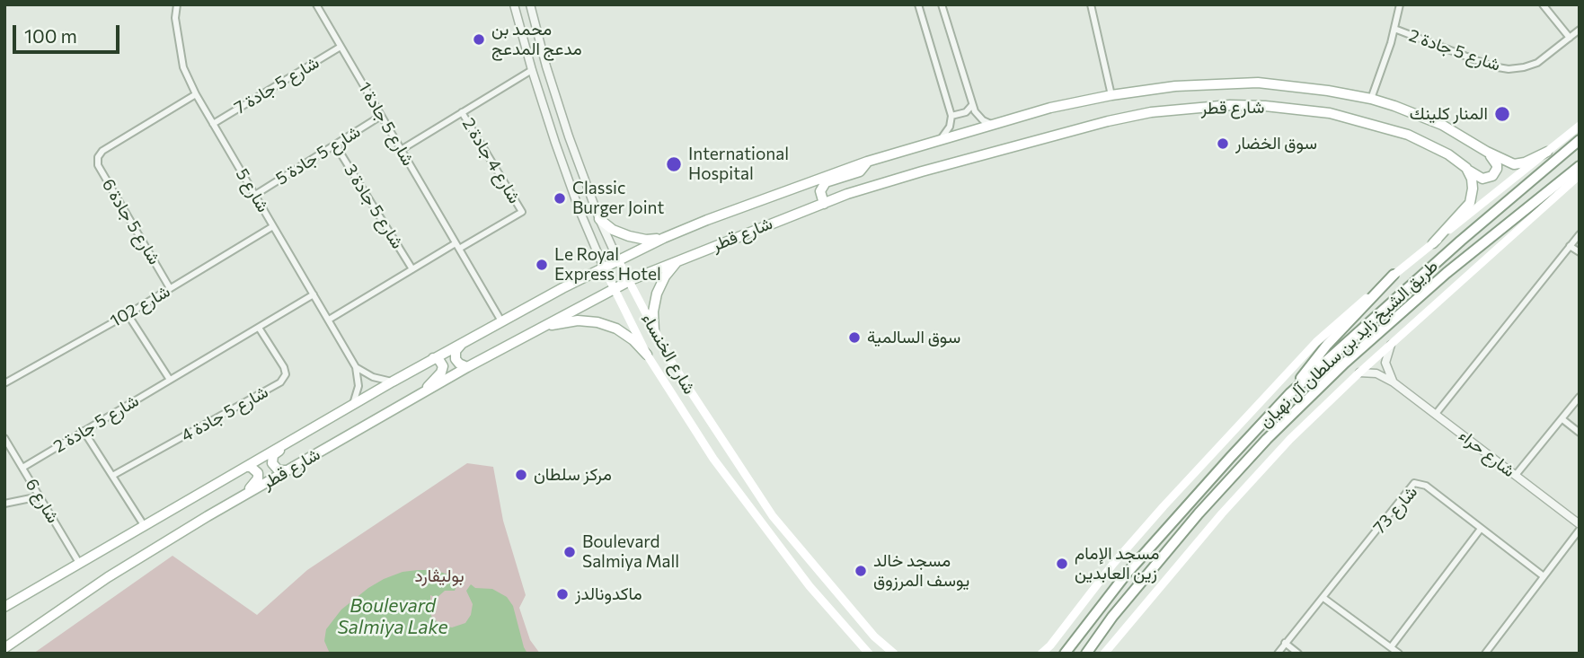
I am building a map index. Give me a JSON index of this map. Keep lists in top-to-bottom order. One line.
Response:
{"streets":{"highway":["طريق الشيخ زايد بن سلطان آل نهيان"],"main road":["شارع قطر","شارع الخنساء"],"street":["شارع 5 جادة 2","شارع 5 جادة 7","شارع 5 جادة 1","شارع 5 جادة 5","شارع 4 جادة 2","شارع 5","شارع 5 جادة 3","شارع 5 جادة 6","شارع 102","شارع 5 جادة 4","شارع حراء","شارع 6","شارع 73"]},"crossings":[["شارع 5 جادة 2","شارع 5"],["شارع 5 جادة 2","شارع 5 جادة 4"],["شارع 5 جادة 2","شارع 6"],["شارع 5 جادة 7","شارع 5 جادة 1"],["شارع 5 جادة 7","شارع 5"],["شارع قطر","شارع 5 جادة 1"],["شارع قطر","شارع الخنساء"],["شارع قطر","شارع 6"],["شارع 5 جادة 1","شارع 5 جادة 5"],["شارع 5 جادة 1","شارع 4 جادة 2"],["شارع 5 جادة 5","شارع 5"],["شارع 5 جادة 5","شارع 5 جادة 3"],["شارع 5","شارع 5 جادة 6"],["شارع 5","شارع 102"],["شارع 5 جادة 6","شارع 102"]],"water":["Boulevard Salmiya Lake"],"parks":["بوليڤارد"],"places":["محمد بن مدعج المدعج","المنار كلينك","سوق الخضار","International Hospital","Classic Burger Joint","Le Royal Express Hotel","سوق السالمية","مركز سلطان","Boulevard Salmiya Mall","مسجد الإمام زين العابدين","مسجد خالد يوسف المرزوق","ماكدونالدز"],"scale_bar":"100 m"}
